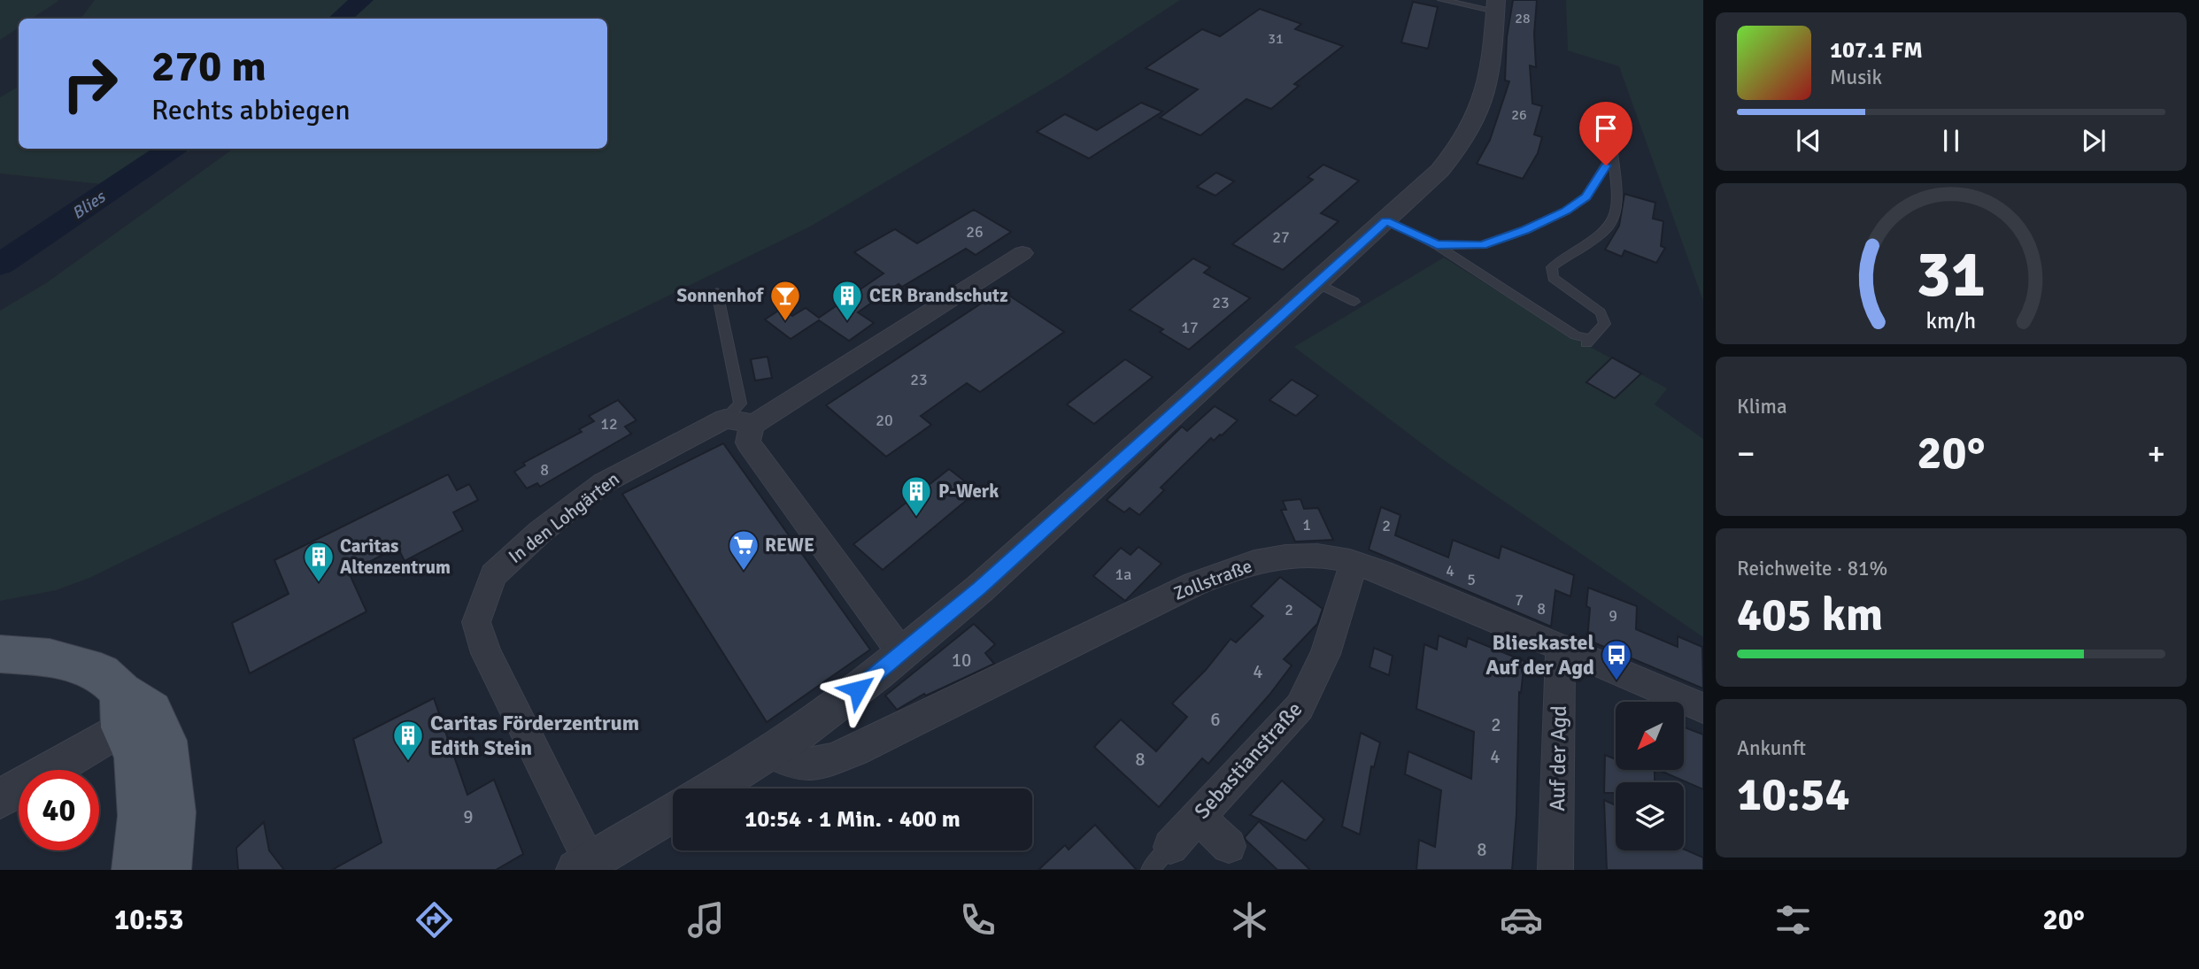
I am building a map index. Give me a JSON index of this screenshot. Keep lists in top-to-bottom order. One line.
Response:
{"streets":{"street":["In den Lohgärten","Zollstraße","Auf der Agd","Sebastianstraße"]},"crossings":[["Zollstraße","Auf der Agd"],["Zollstraße","Sebastianstraße"]],"water":["Blies"],"places":{"bar":["Sonnenhof"],"building":["CER Brandschutz","P-Werk","Caritas Altenzentrum","Caritas Förderzentrum Edith Stein"],"supermarket":["REWE"],"bus stop":["Blieskastel Auf der Agd"]},"house_numbers":["28","31","26","26","27","23","17","23","20","12","8","1","2","4","1a","5","7","8","2","9","10","4","6","2","4","8","9","8"],"north":"bottom left","page":{"turn":["270 m","Rechts abbiegen"],"song":["107.1 FM","Musik"],"tile":["Klima",["Reichweite · 81%","405 km"],["Ankunft","10:54"]],"heat":["−","20°","+"],"limit":"40","trip":"10:54 · 1 Min. · 400 m","tabs":["10:53","20°"],"gauge":["31","km/h"]}}
